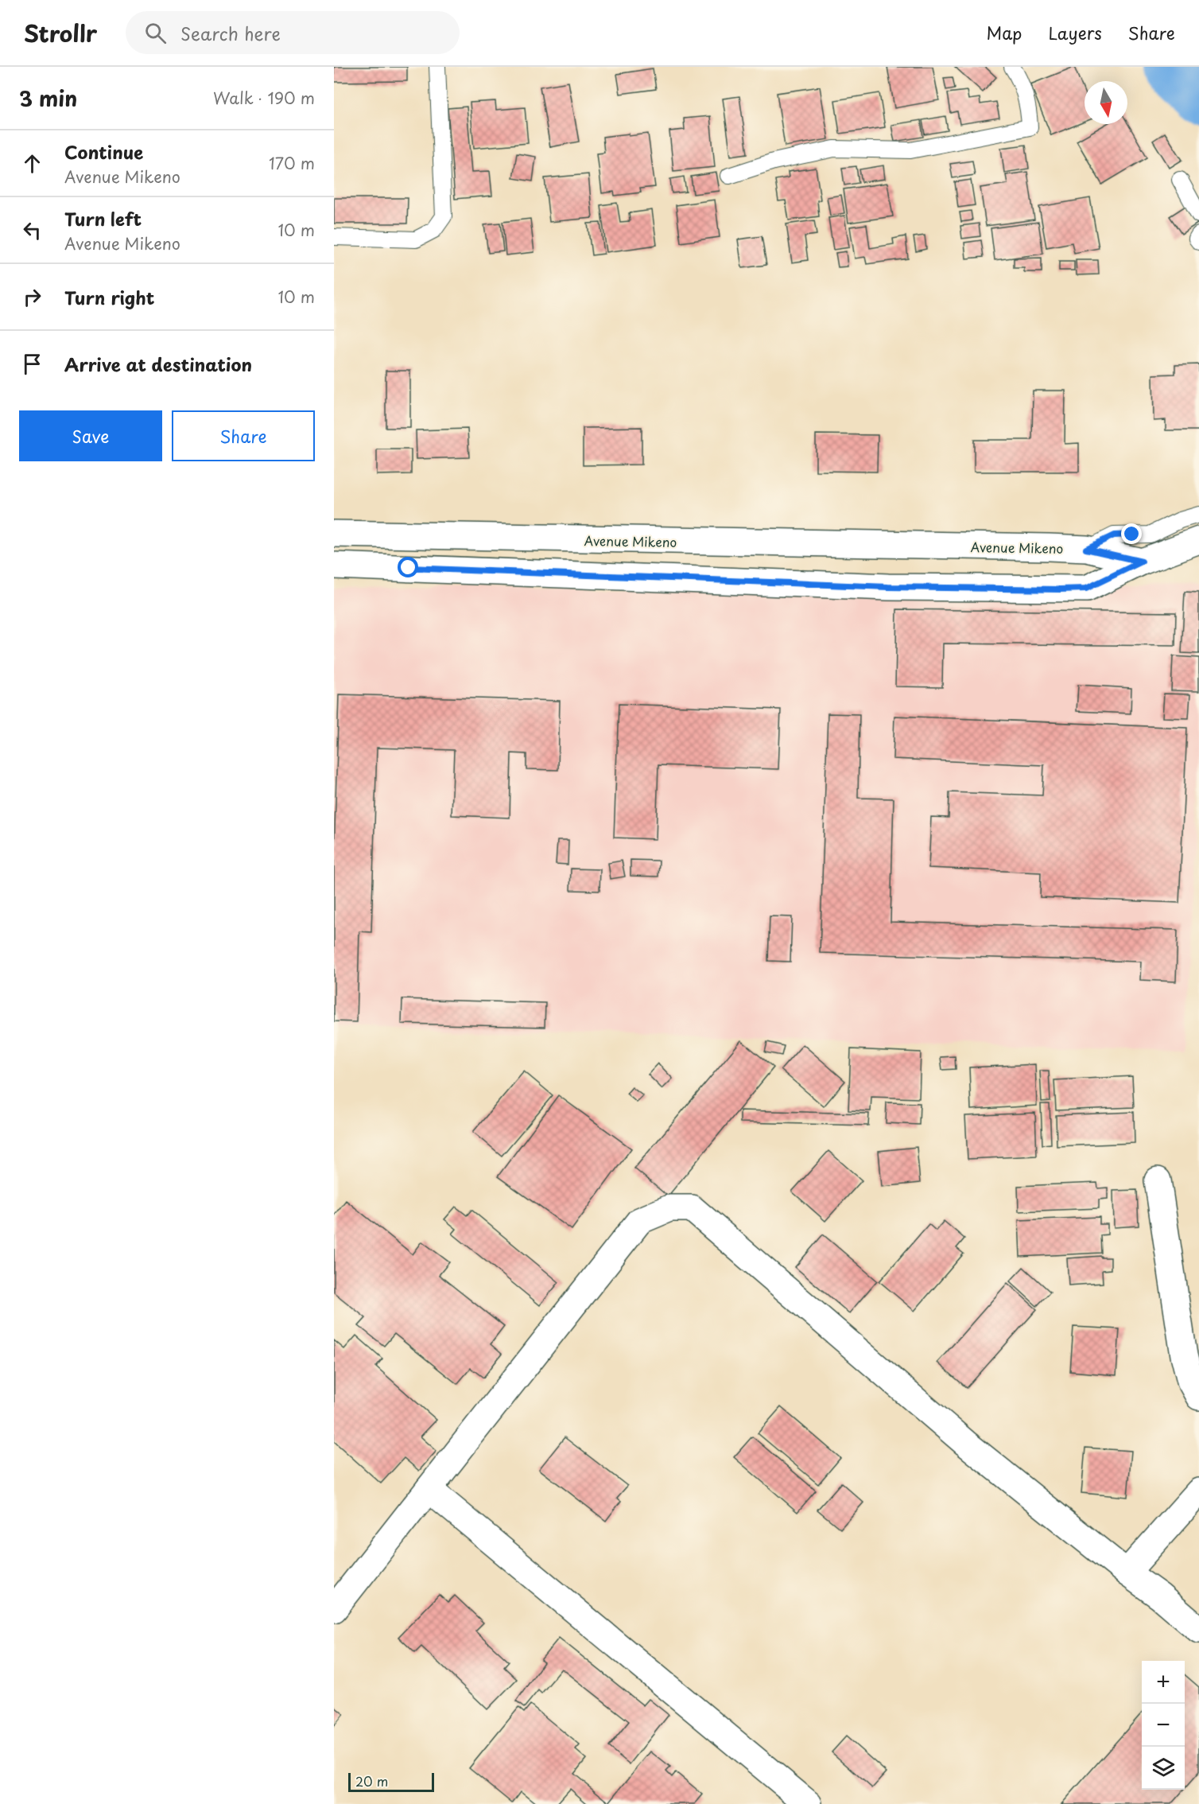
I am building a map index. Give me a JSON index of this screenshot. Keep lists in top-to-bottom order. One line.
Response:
{"streets":{"street":["Avenue Mikeno"]},"scale_bar":"20 m","north":"bottom","page":{"header":"Strollr","search":"Search here","nav":["Map","Layers","Share"],"heading":["3 min","Walk · 190 m"],"list":[["Continue","Avenue Mikeno","170 m"],["Turn left","Avenue Mikeno","10 m"],["Turn right","10 m"],"Arrive at destination"],"buttons":["Save","Share"],"map_buttons":["+","−"],"scale":"20 m"}}
